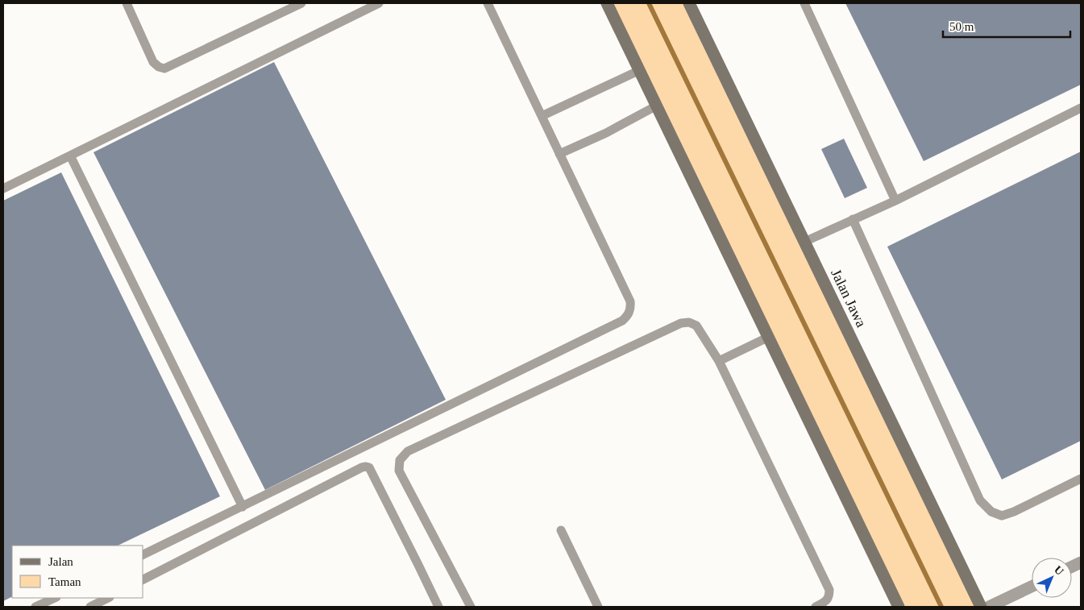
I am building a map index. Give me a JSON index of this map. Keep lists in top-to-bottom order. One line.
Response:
{"streets":{"street":["Jalan Jawa"]},"legend":["Jalan","Taman"],"scale_bar":"50 m","north":"top right"}
